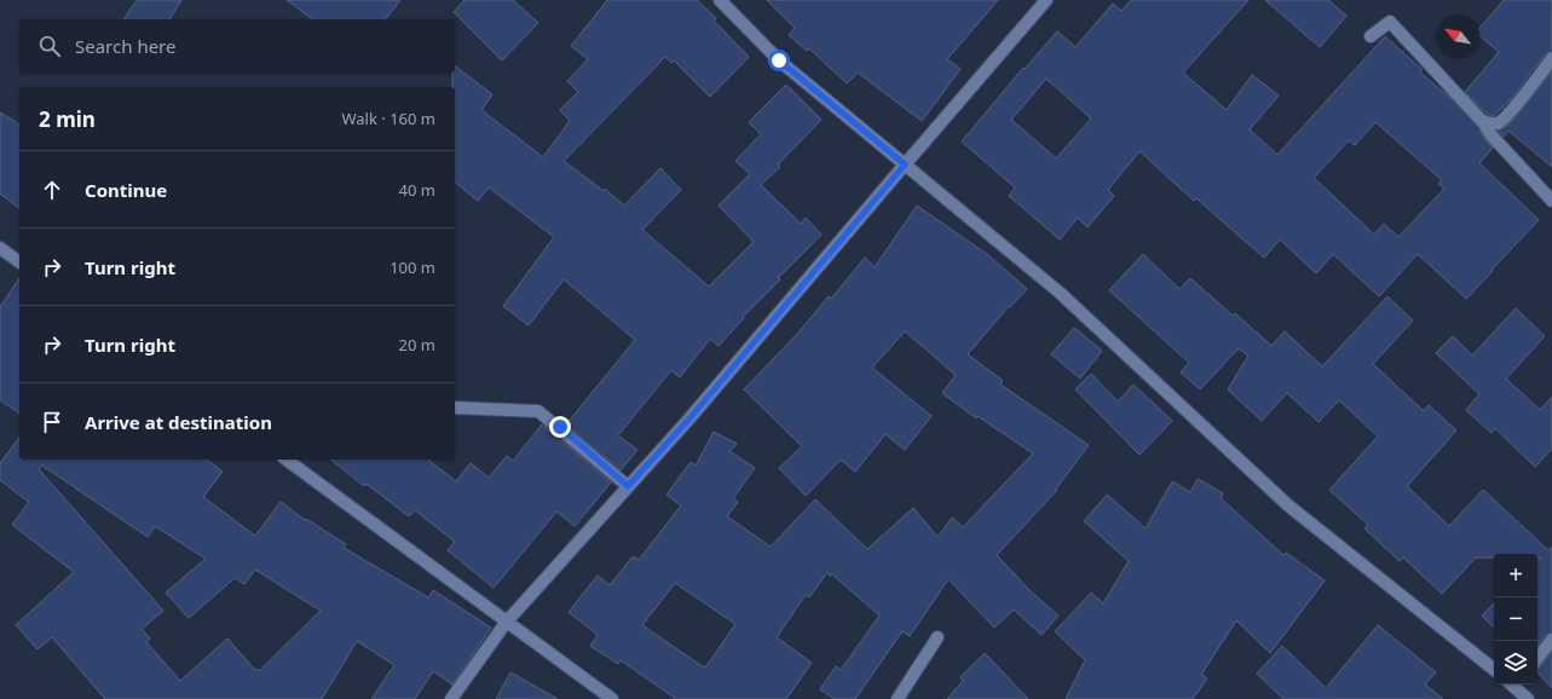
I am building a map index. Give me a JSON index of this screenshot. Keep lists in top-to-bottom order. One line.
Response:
{"north":"top left","page":{"search":"Search here","heading":["2 min","Walk · 160 m"],"list":[["Continue","40 m"],["Turn right","100 m"],["Turn right","20 m"],"Arrive at destination"],"map_buttons":["+","−"]}}
